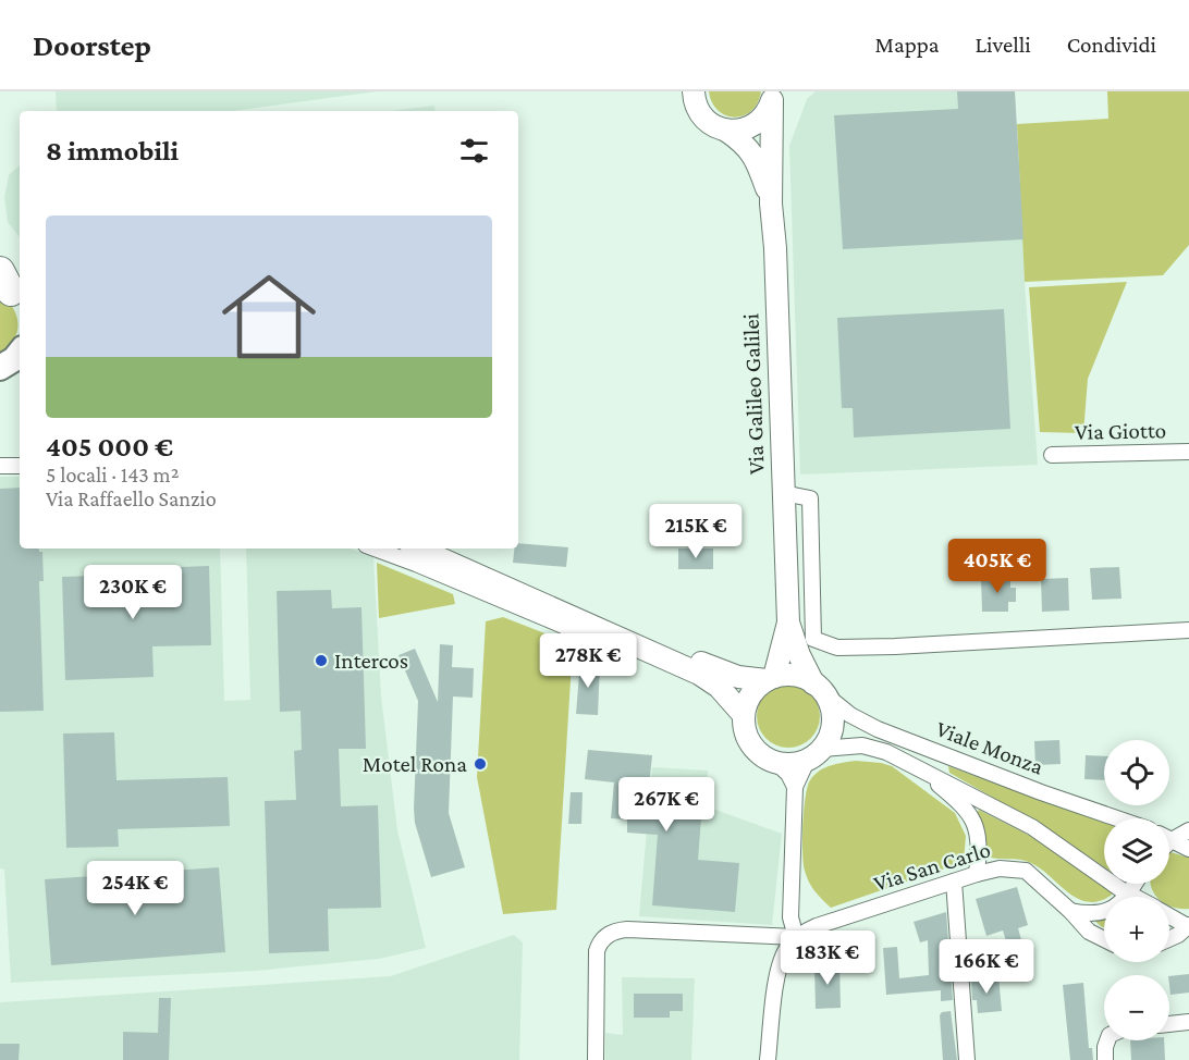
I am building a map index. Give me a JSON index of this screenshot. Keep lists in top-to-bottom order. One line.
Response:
{"streets":{"street":["Via Galileo Galilei","Via Giotto","Viale Monza","Via San Carlo"]},"crossings":[["Via Galileo Galilei","Viale Monza"]],"places":["Intercos","Motel Rona"],"page":{"header":"Doorstep","nav":["Mappa","Livelli","Condividi"],"heading":"8 immobili","list":[{"name":"405 000 €","note":"5 locali · 143 m² · Via Raffaello Sanzio"}],"price":["215K €","405K €","230K €","278K €","267K €","254K €","183K €","166K €"],"map_buttons":["+","−"]}}
